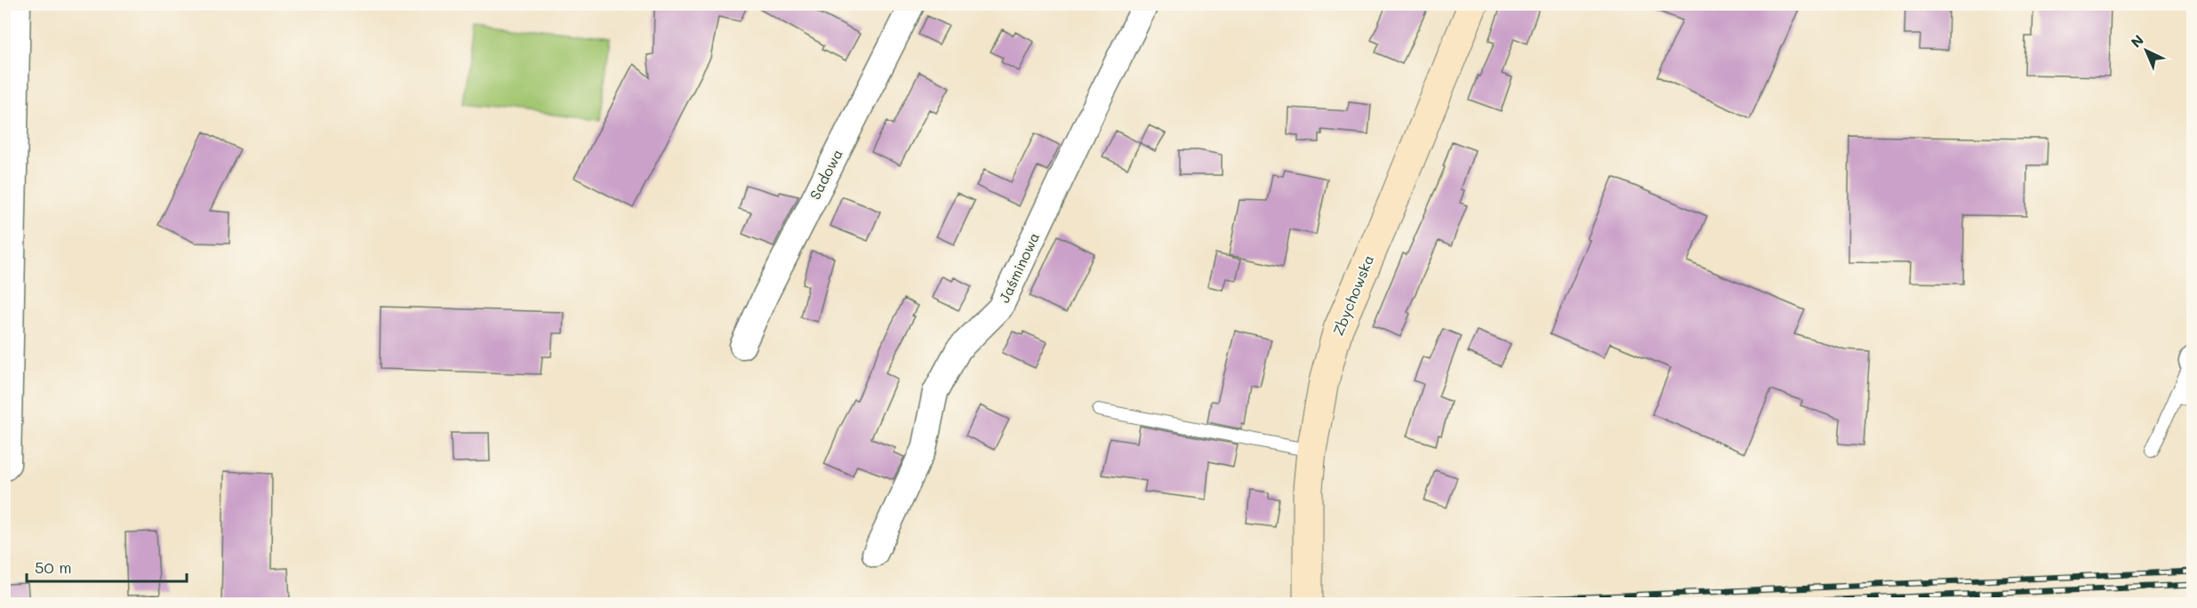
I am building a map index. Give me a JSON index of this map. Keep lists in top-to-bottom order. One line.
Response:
{"streets":{"street":["Sadowa","Jaśminowa","Zbychowska"]},"scale_bar":"50 m","north":"top left"}
